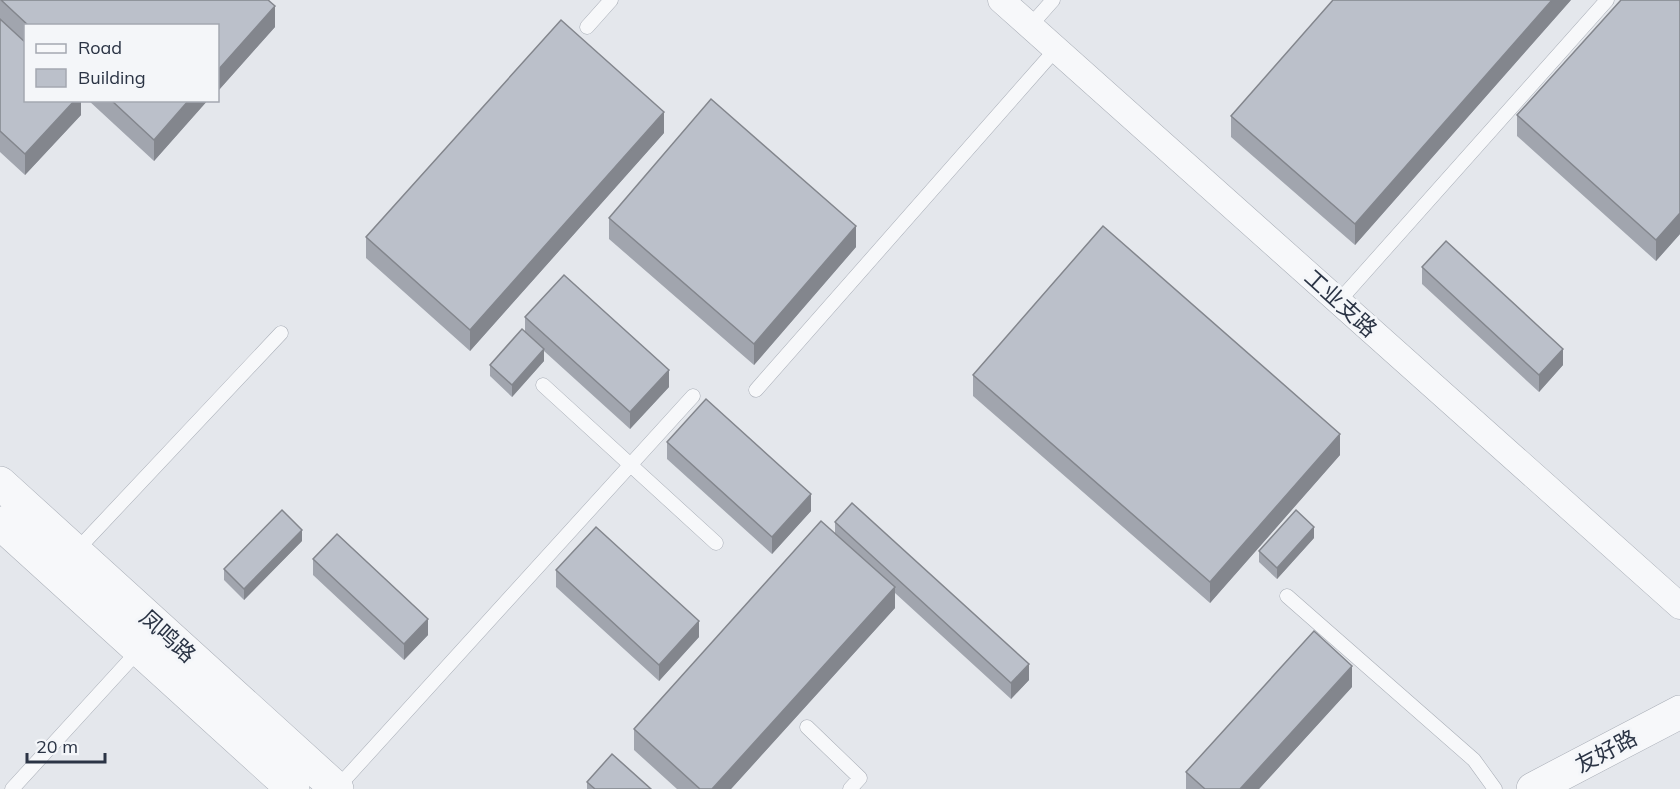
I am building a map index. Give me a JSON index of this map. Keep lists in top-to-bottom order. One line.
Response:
{"streets":{"street":["工业支路","凤鸣路","友好路"]},"legend":["Road","Building"],"scale_bar":"20 m"}
